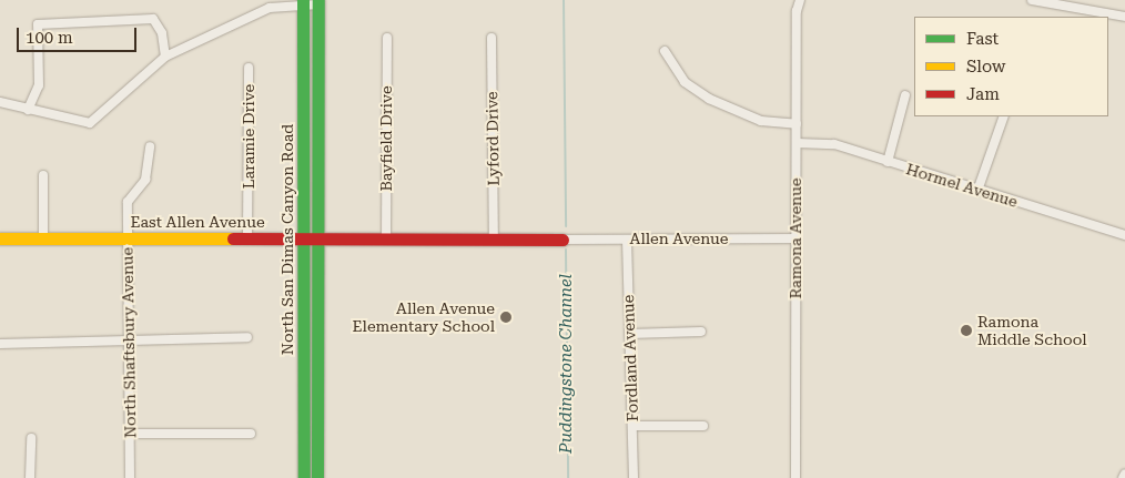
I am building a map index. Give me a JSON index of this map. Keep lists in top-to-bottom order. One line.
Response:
{"streets":{"main road":["East Allen Avenue","North San Dimas Canyon Road"],"street":["Laramie Drive","Bayfield Drive","Lyford Drive","Hormel Avenue","Allen Avenue","Ramona Avenue","North Shaftsbury Avenue","Fordland Avenue"]},"crossings":[["Laramie Drive","East Allen Avenue"],["Bayfield Drive","East Allen Avenue"],["Lyford Drive","East Allen Avenue"],["Hormel Avenue","Ramona Avenue"],["East Allen Avenue","Allen Avenue"],["East Allen Avenue","North San Dimas Canyon Road"],["East Allen Avenue","North Shaftsbury Avenue"],["Allen Avenue","Ramona Avenue"],["Allen Avenue","Fordland Avenue"]],"water":["Puddingstone Channel"],"places":["Allen Avenue Elementary School","Ramona Middle School"],"legend":["Fast","Slow","Jam"],"scale_bar":"100 m"}
